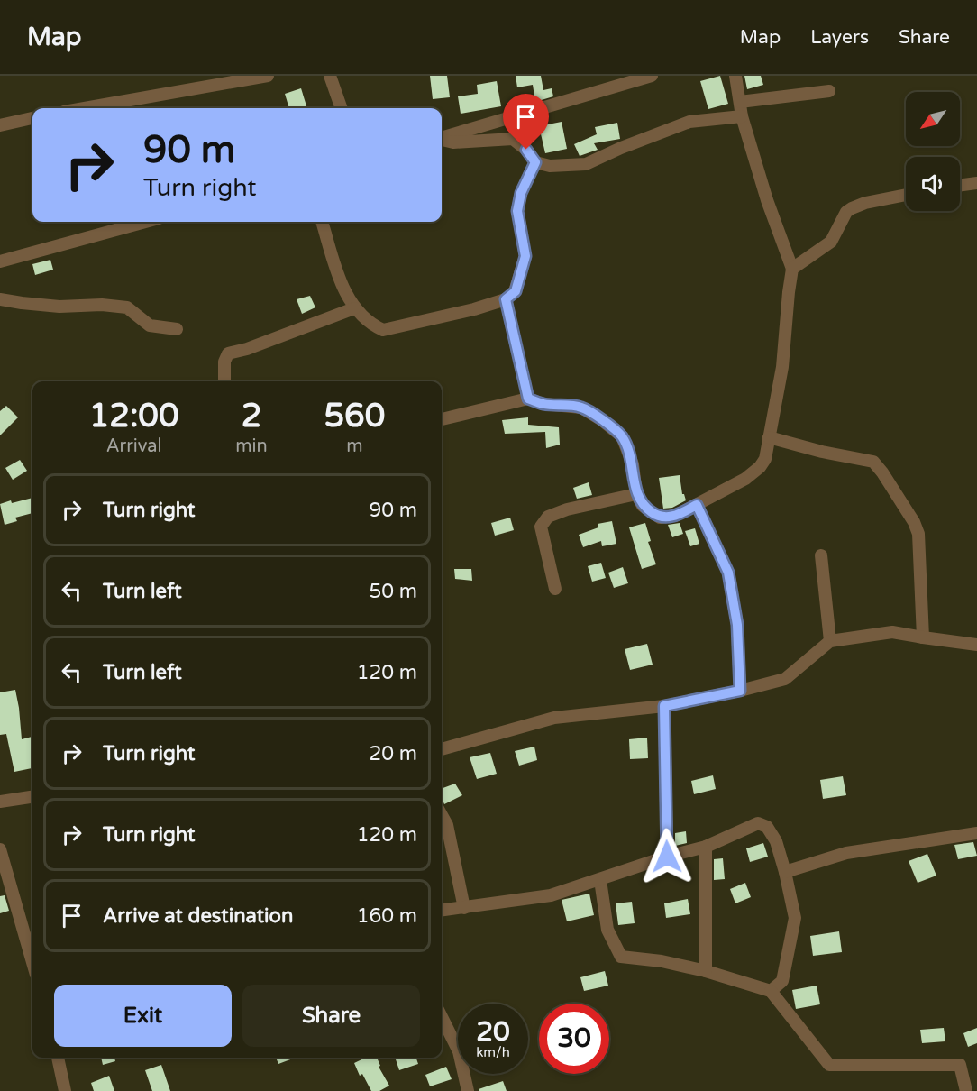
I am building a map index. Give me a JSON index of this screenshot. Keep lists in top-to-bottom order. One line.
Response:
{"north":"bottom left","page":{"header":"Map","nav":["Map","Layers","Share"],"turn":["90 m","Turn right"],"eta":["12:00","Arrival","2","min","560","m"],"list":[{"name":"Turn right","value":"90 m"},{"name":"Turn left","value":"50 m"},{"name":"Turn left","value":"120 m"},{"name":"Turn right","value":"20 m"},{"name":"Turn right","value":"120 m"},{"name":"Arrive at destination","value":"160 m"}],"buttons":["Exit","Share"],"speed":"20 km/h","limit":"30"}}
